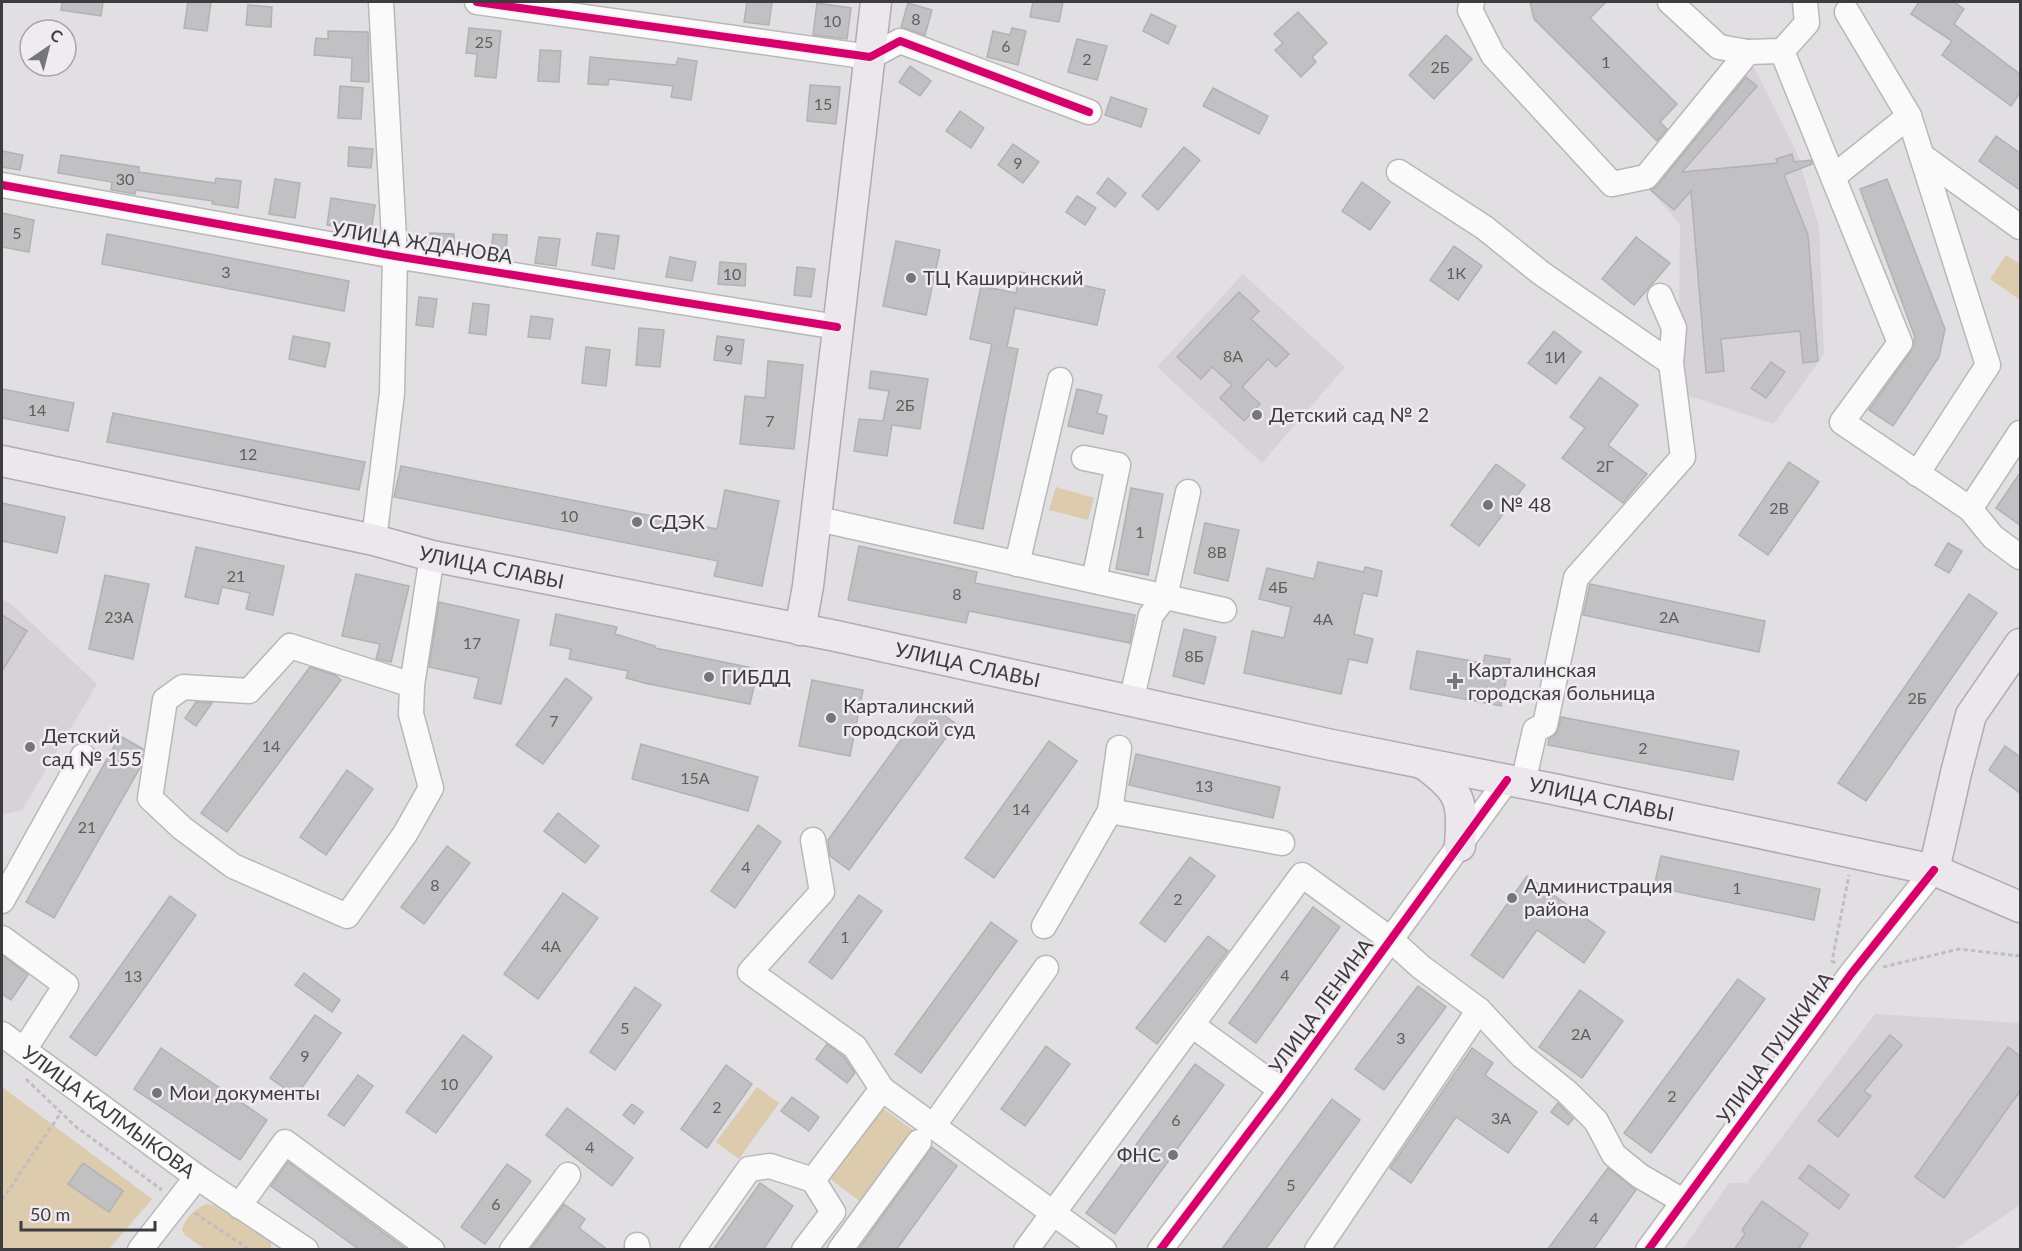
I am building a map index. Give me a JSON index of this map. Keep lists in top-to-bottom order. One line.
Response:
{"streets":{"main road":["УЛИЦА СЛАВЫ"],"street":["УЛИЦА ЖДАНОВА","УЛИЦА ЛЕНИНА","УЛИЦА ПУШКИНА","УЛИЦА КАЛМЫКОВА"]},"crossings":[["УЛИЦА СЛАВЫ","УЛИЦА ЛЕНИНА"],["УЛИЦА СЛАВЫ","УЛИЦА ПУШКИНА"]],"places":{"other":["ТЦ Каширинский","Детский сад № 2","№ 48","СДЭК","ГИБДД","Карталинский городской суд","Детский сад № 155","Администрация района","Мои документы","ФНС"],"health":["Карталинская городская больница"]},"house_numbers":["8","10","25","6","2","1","2Б","15","9","30","5","3","1К","10","9","8А","1И","2Б","14","7","12","2Г","2В","10","1","8В","21","4Б","8","23А","2А","4А","17","8Б","2Б","7","14","2","15А","13","14","21","4","8","1","2","1","4А","4","13","5","2А","3","9","10","2","2","3А","6","4","5","6","4"],"scale_bar":"50 m","north":"top right"}
